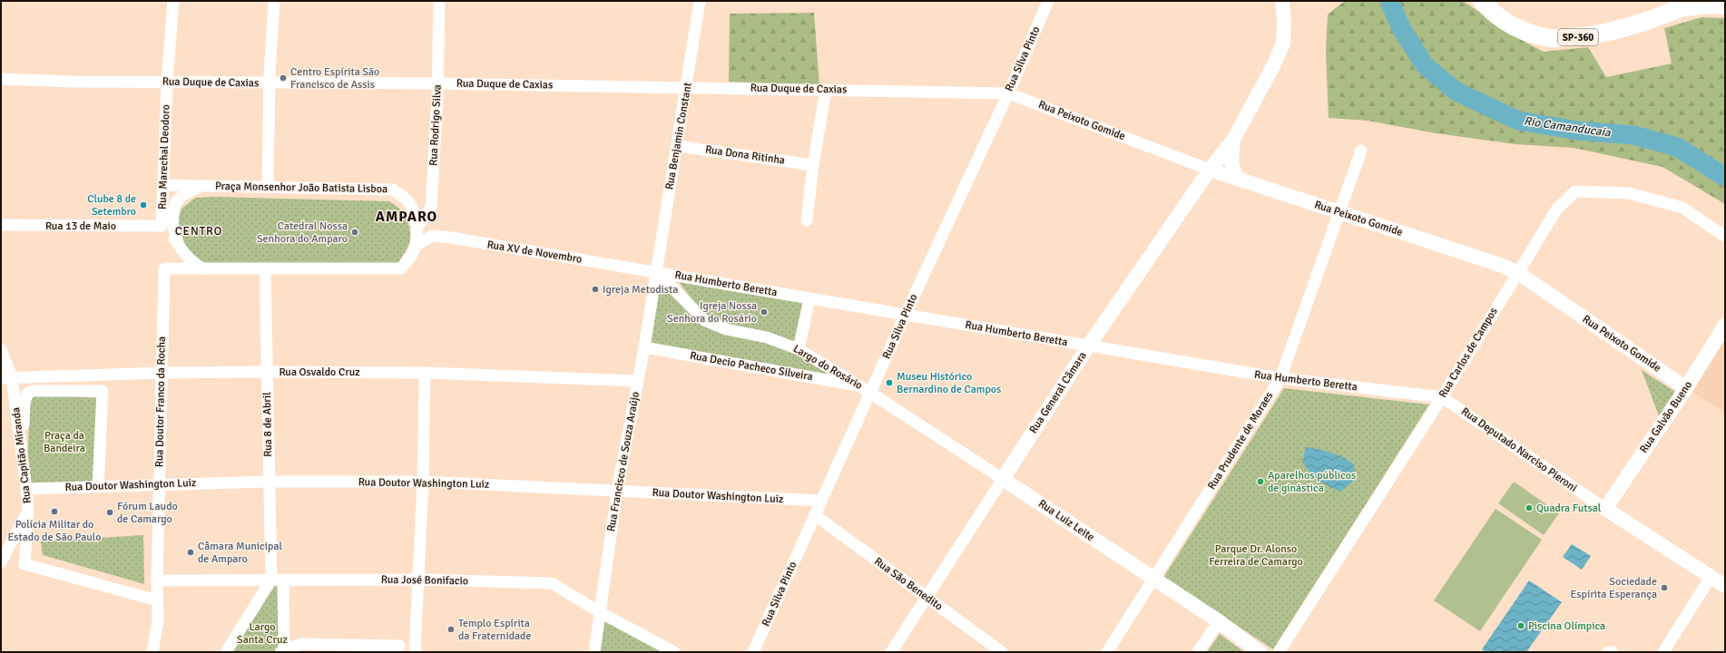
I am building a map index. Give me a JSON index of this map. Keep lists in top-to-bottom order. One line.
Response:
{"streets":{"main road":["SP-360"],"street":["Rua Silva Pinto","Rua Duque de Caxias","Rua Peixoto Gomide","Rua Rodrigo Silva","Rua Benjamin Constant","Rua Dona Ritinha","Rua Marechal Deodoro","Praça Monsenhor João Batista Lisboa","Rua 13 de Maio","Rua XV de Novembro","Rua Humberto Beretta","Rua Carlos de Campos","Rua Decio Pacheco Silveira","Largo do Rosário","Rua Osvaldo Cruz","Rua General Câmara","Rua Doutor Franco da Rocha","Rua Galvão Bueno","Rua 8 de Abril","Rua Prudente de Moraes","Rua Deputado Narciso Pieroni","Rua Capitão Miranda","Rua Francisco de Souza Araújo","Rua Doutor Washington Luiz","Rua Luiz Leite","Rua José Bonifacio","Rua São Benedito"]},"crossings":[["Rua Silva Pinto","Rua Duque de Caxias"],["Rua Silva Pinto","Rua Peixoto Gomide"],["Rua Silva Pinto","Rua Humberto Beretta"],["Rua Silva Pinto","Largo do Rosário"],["Rua Silva Pinto","Rua Doutor Washington Luiz"],["Rua Silva Pinto","Rua Luiz Leite"],["Rua Silva Pinto","Rua São Benedito"],["Rua Duque de Caxias","Rua Peixoto Gomide"],["Rua Duque de Caxias","Rua Rodrigo Silva"],["Rua Duque de Caxias","Rua Benjamin Constant"],["Rua Duque de Caxias","Rua Marechal Deodoro"],["Rua Peixoto Gomide","Rua Carlos de Campos"],["Rua Peixoto Gomide","Rua General Câmara"],["Rua Peixoto Gomide","Rua Galvão Bueno"],["Rua Peixoto Gomide","Rua Prudente de Moraes"],["Rua Rodrigo Silva","Praça Monsenhor João Batista Lisboa"],["Rua Benjamin Constant","Rua Dona Ritinha"],["Rua Benjamin Constant","Rua XV de Novembro"],["Rua Benjamin Constant","Rua Humberto Beretta"],["Rua Benjamin Constant","Largo do Rosário"],["Rua Benjamin Constant","Rua Francisco de Souza Araújo"],["Rua Marechal Deodoro","Praça Monsenhor João Batista Lisboa"],["Rua Marechal Deodoro","Rua 13 de Maio"],["Rua XV de Novembro","Rua Humberto Beretta"],["Rua XV de Novembro","Largo do Rosário"],["Rua XV de Novembro","Rua Francisco de Souza Araújo"],["Rua Humberto Beretta","Rua Carlos de Campos"],["Rua Humberto Beretta","Largo do Rosário"],["Rua Humberto Beretta","Rua General Câmara"],["Rua Humberto Beretta","Rua Prudente de Moraes"],["Rua Humberto Beretta","Rua Deputado Narciso Pieroni"],["Rua Humberto Beretta","Rua Francisco de Souza Araújo"],["Rua Carlos de Campos","Rua Deputado Narciso Pieroni"],["Rua Decio Pacheco Silveira","Largo do Rosário"],["Rua Decio Pacheco Silveira","Rua Francisco de Souza Araújo"],["Largo do Rosário","Rua Francisco de Souza Araújo"],["Largo do Rosário","Rua Luiz Leite"],["Rua Osvaldo Cruz","Rua Doutor Franco da Rocha"],["Rua Osvaldo Cruz","Rua 8 de Abril"],["Rua Osvaldo Cruz","Rua Capitão Miranda"],["Rua Osvaldo Cruz","Rua Francisco de Souza Araújo"],["Rua General Câmara","Rua Luiz Leite"],["Rua General Câmara","Rua São Benedito"],["Rua Doutor Franco da Rocha","Rua Capitão Miranda"],["Rua Doutor Franco da Rocha","Rua Doutor Washington Luiz"],["Rua Doutor Franco da Rocha","Rua José Bonifacio"],["Rua Galvão Bueno","Rua Deputado Narciso Pieroni"],["Rua 8 de Abril","Rua Doutor Washington Luiz"],["Rua 8 de Abril","Rua José Bonifacio"],["Rua Prudente de Moraes","Rua Luiz Leite"],["Rua Capitão Miranda","Rua Doutor Washington Luiz"],["Rua Francisco de Souza Araújo","Rua Doutor Washington Luiz"],["Rua Francisco de Souza Araújo","Rua José Bonifacio"]],"districts":["AMPARO","CENTRO"],"water":["Rio Camanducaia"],"parks":["Praça da Bandeira","Parque Dr. Alonso Ferreira de Camargo","Largo Santa Cruz"],"places":["Centro Espírita São Francisco de Assis","Clube 8 de Setembro","Catedral Nossa Senhora do Amparo","Igreja Metodista","Igreja Nossa Senhora do Rosário","Museu Histórico Bernardino de Campos","Aparelhos públicos de ginástica","Quadra Futsal","Polícia Militar do Estado de São Paulo","Fórum Laudo de Camargo","Câmara Municipal de Amparo","Sociedade Espírita Esperança","Piscina Olímpica","Templo Espírita da Fraternidade"]}
